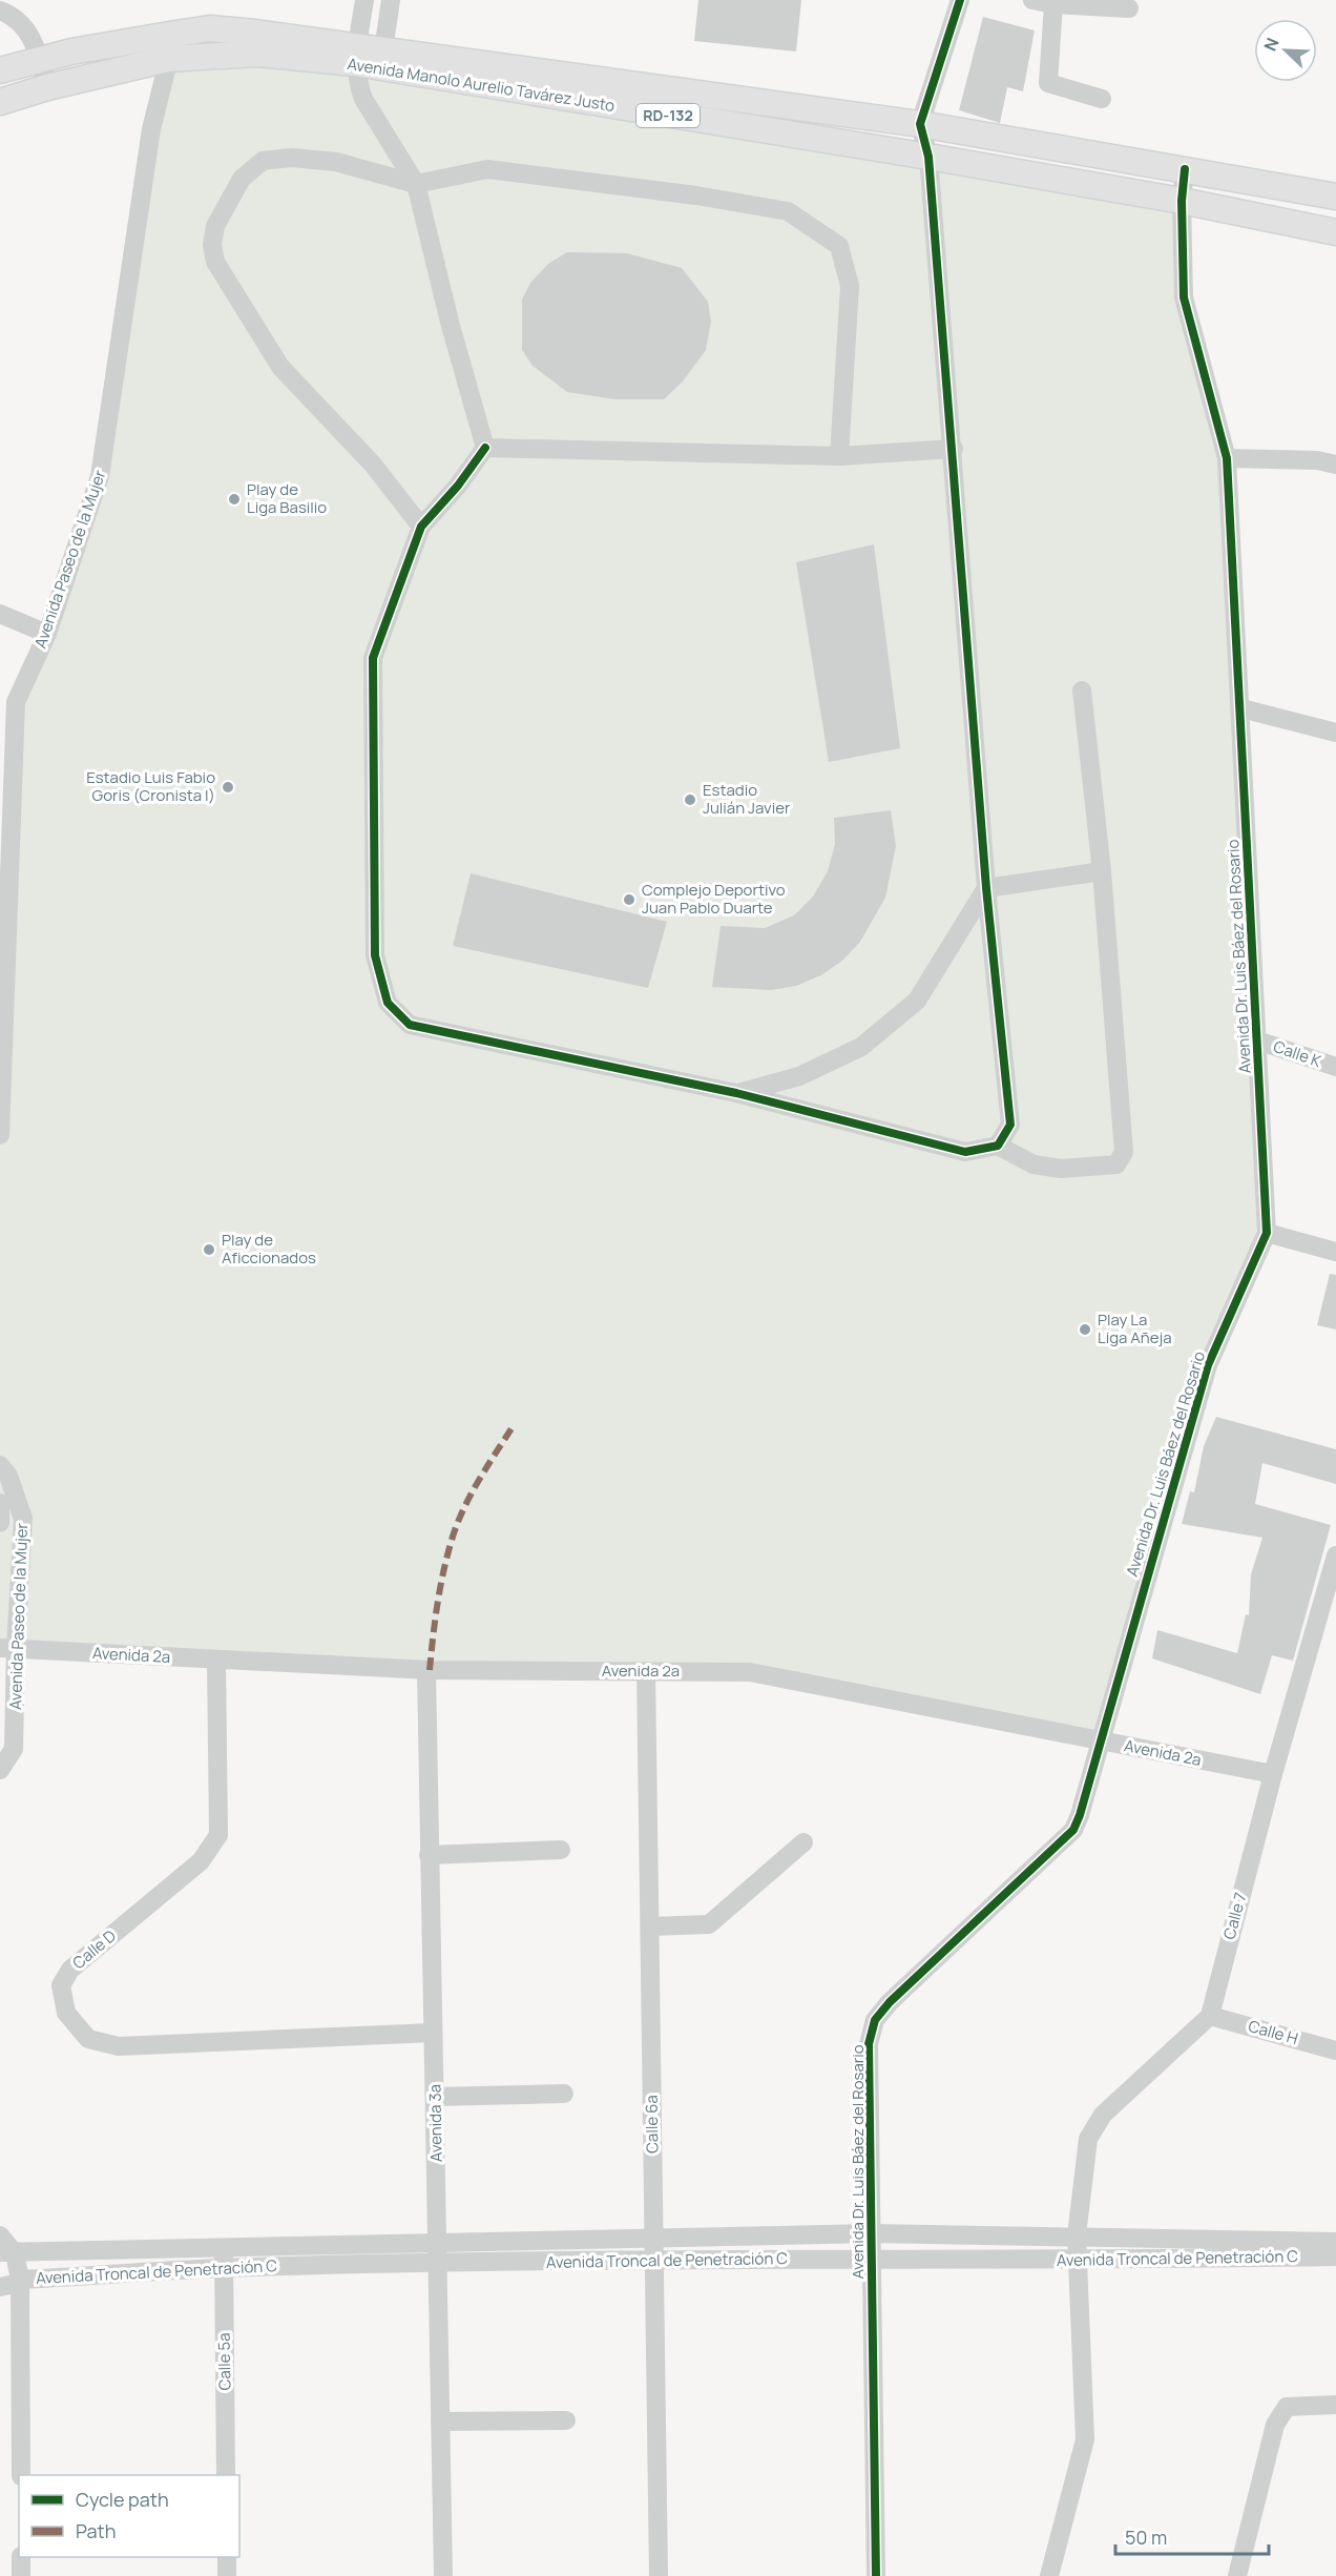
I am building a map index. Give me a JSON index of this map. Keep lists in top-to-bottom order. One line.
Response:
{"streets":{"main road":["Avenida Manolo Aurelio Tavárez Justo","RD-132"],"street":["Avenida Paseo de la Mujer","Avenida Dr. Luis Báez del Rosario","Calle K","Avenida 2a","Calle 7","Calle D","Calle H","Avenida 3a","Calle 6a","Avenida Troncal de Penetración C","Calle 5a"]},"crossings":[["Avenida Manolo Aurelio Tavárez Justo","Avenida Paseo de la Mujer"],["Avenida Manolo Aurelio Tavárez Justo","Avenida Dr. Luis Báez del Rosario"],["Avenida Paseo de la Mujer","Avenida 2a"],["Avenida Dr. Luis Báez del Rosario","Calle K"],["Avenida Dr. Luis Báez del Rosario","Avenida 2a"],["Avenida Dr. Luis Báez del Rosario","Avenida Troncal de Penetración C"],["Avenida 2a","Calle 7"],["Avenida 2a","Calle D"],["Avenida 2a","Avenida 3a"],["Avenida 2a","Calle 6a"],["Calle 7","Calle H"],["Calle D","Avenida 3a"],["Avenida 3a","Avenida Troncal de Penetración C"],["Calle 6a","Avenida Troncal de Penetración C"],["Avenida Troncal de Penetración C","Calle 5a"]],"places":["Play de Liga Basilio","Estadio Luis Fabio Goris (Cronista I)","Estadio Julián Javier","Complejo Deportivo Juan Pablo Duarte","Play de Aficcionados","Play La Liga Añeja"],"legend":["Cycle path","Path"],"scale_bar":"50 m","north":"top left"}
